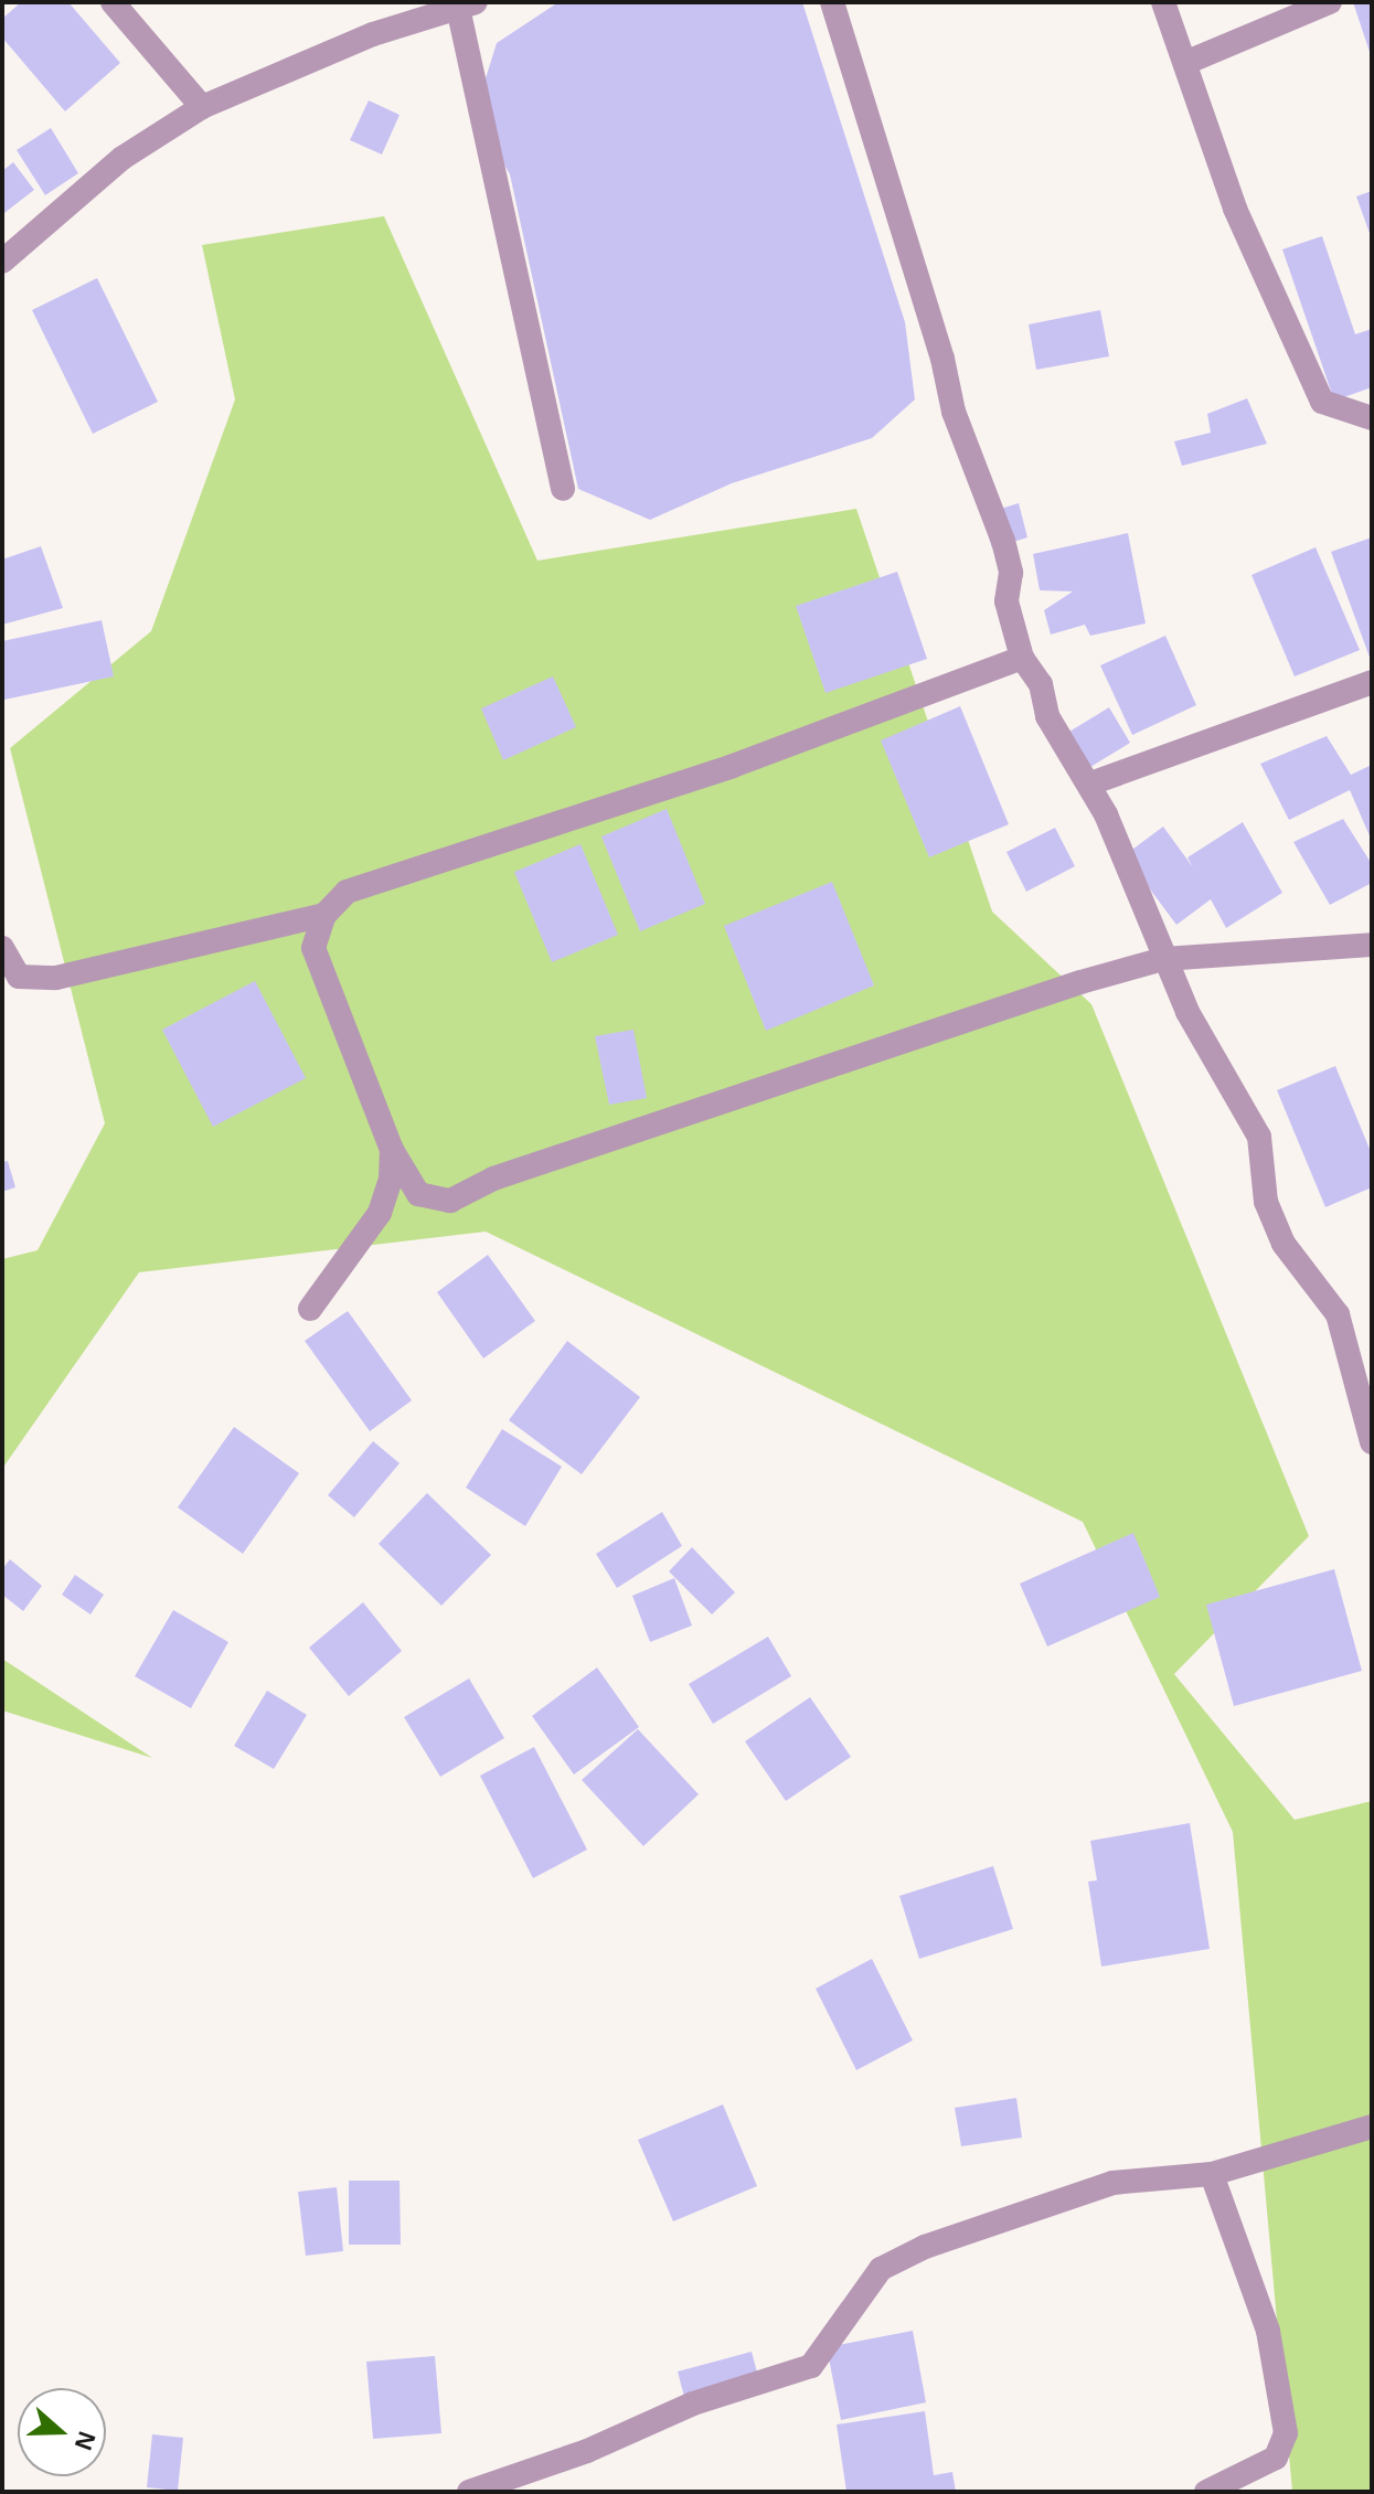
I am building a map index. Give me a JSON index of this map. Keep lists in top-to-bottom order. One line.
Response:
{"north":"right"}
